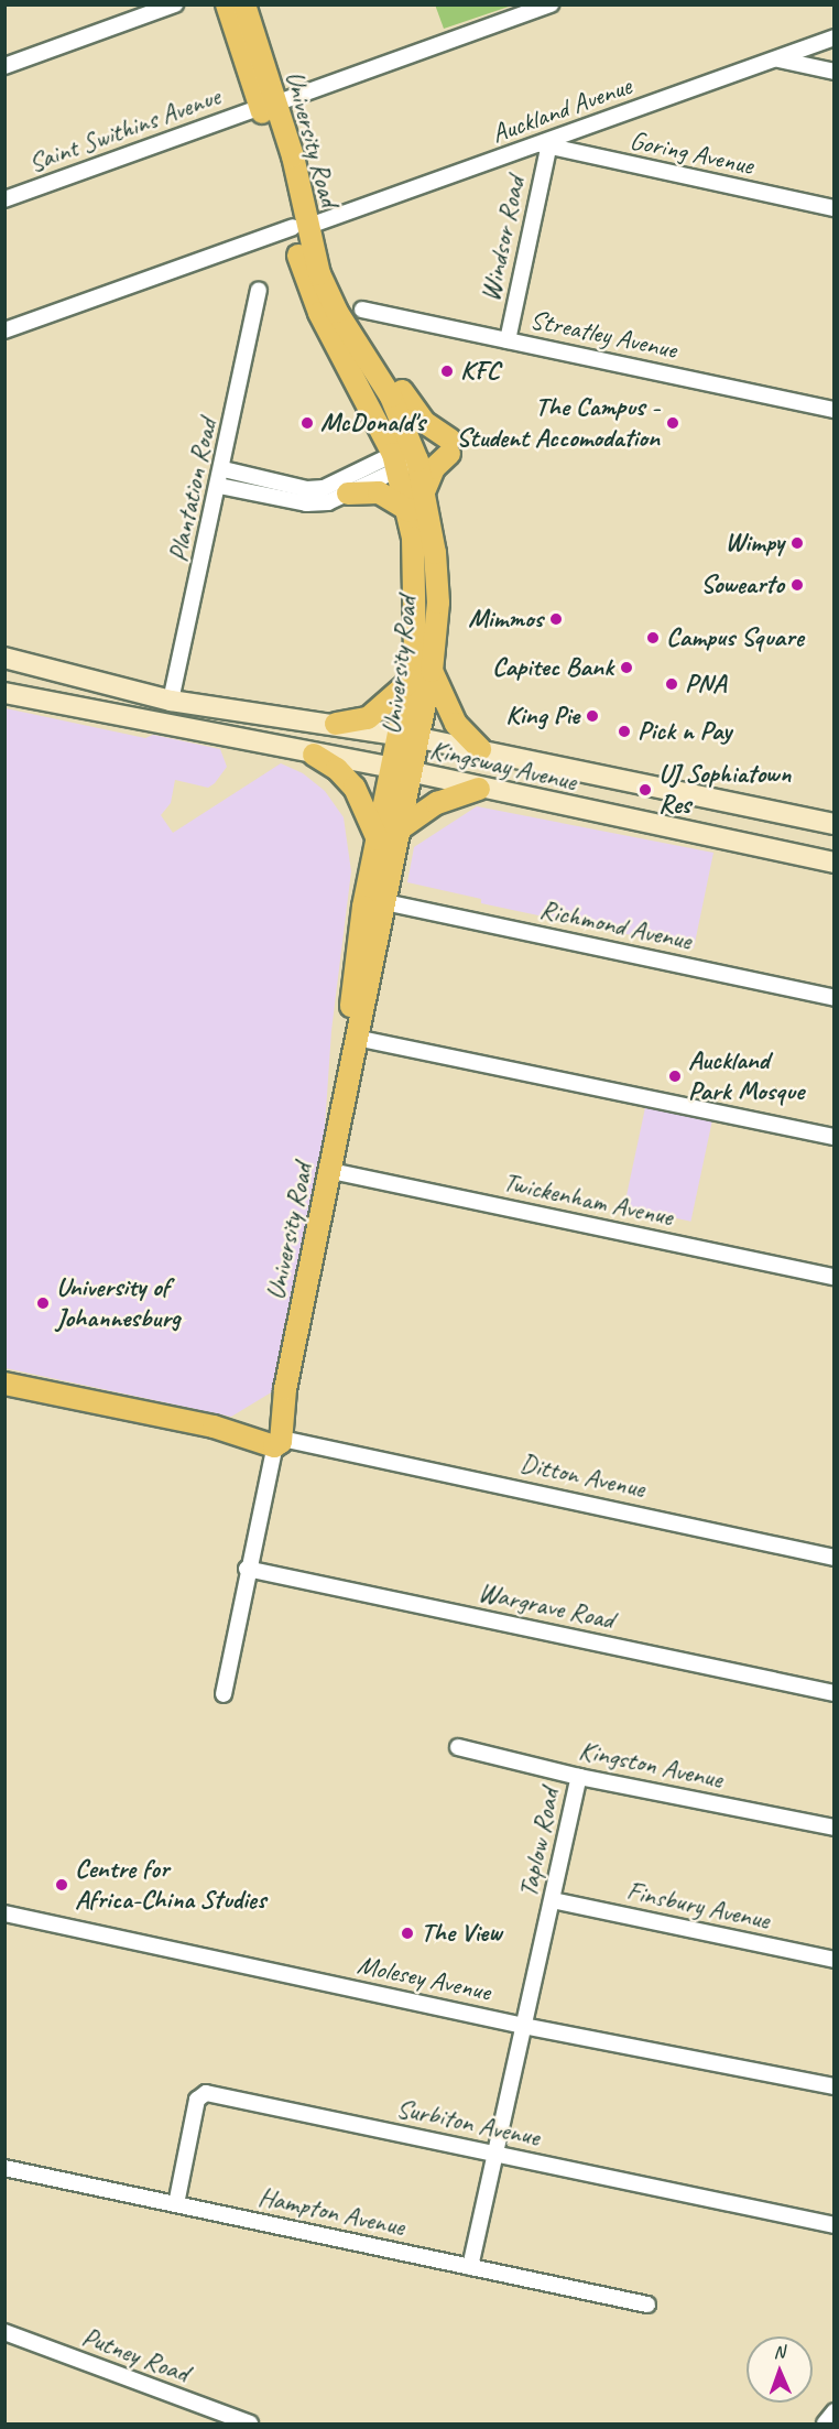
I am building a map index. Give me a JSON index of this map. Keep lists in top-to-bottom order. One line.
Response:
{"streets":{"main road":["University Road","Kingsway Avenue","Ditton Avenue"],"street":["Auckland Avenue","Saint Swithins Avenue","Goring Avenue","Windsor Road","Streatley Avenue","Plantation Road","Richmond Avenue","Twickenham Avenue","Wargrave Road","Kingston Avenue","Taplow Road","Finsbury Avenue","Molesey Avenue","Surbiton Avenue","Hampton Avenue","Putney Road"]},"crossings":[["Auckland Avenue","University Road"],["Auckland Avenue","Goring Avenue"],["Auckland Avenue","Windsor Road"],["Saint Swithins Avenue","University Road"],["University Road","Kingsway Avenue"],["University Road","Richmond Avenue"],["University Road","Twickenham Avenue"],["University Road","Ditton Avenue"],["University Road","Wargrave Road"],["Goring Avenue","Windsor Road"],["Windsor Road","Streatley Avenue"],["Plantation Road","Kingsway Avenue"],["Kingston Avenue","Taplow Road"],["Taplow Road","Finsbury Avenue"],["Taplow Road","Molesey Avenue"],["Taplow Road","Surbiton Avenue"],["Taplow Road","Hampton Avenue"],["Surbiton Avenue","Hampton Avenue"]],"places":["KFC","McDonald's","The Campus - Student Accomodation","Wimpy","Sowearto","Mimmos","Campus Square","Capitec Bank","PNA","King Pie","Pick n Pay","UJ Sophiatown Res","Auckland Park Mosque","University of Johannesburg","Centre for Africa-China Studies","The View"],"north":"top"}
